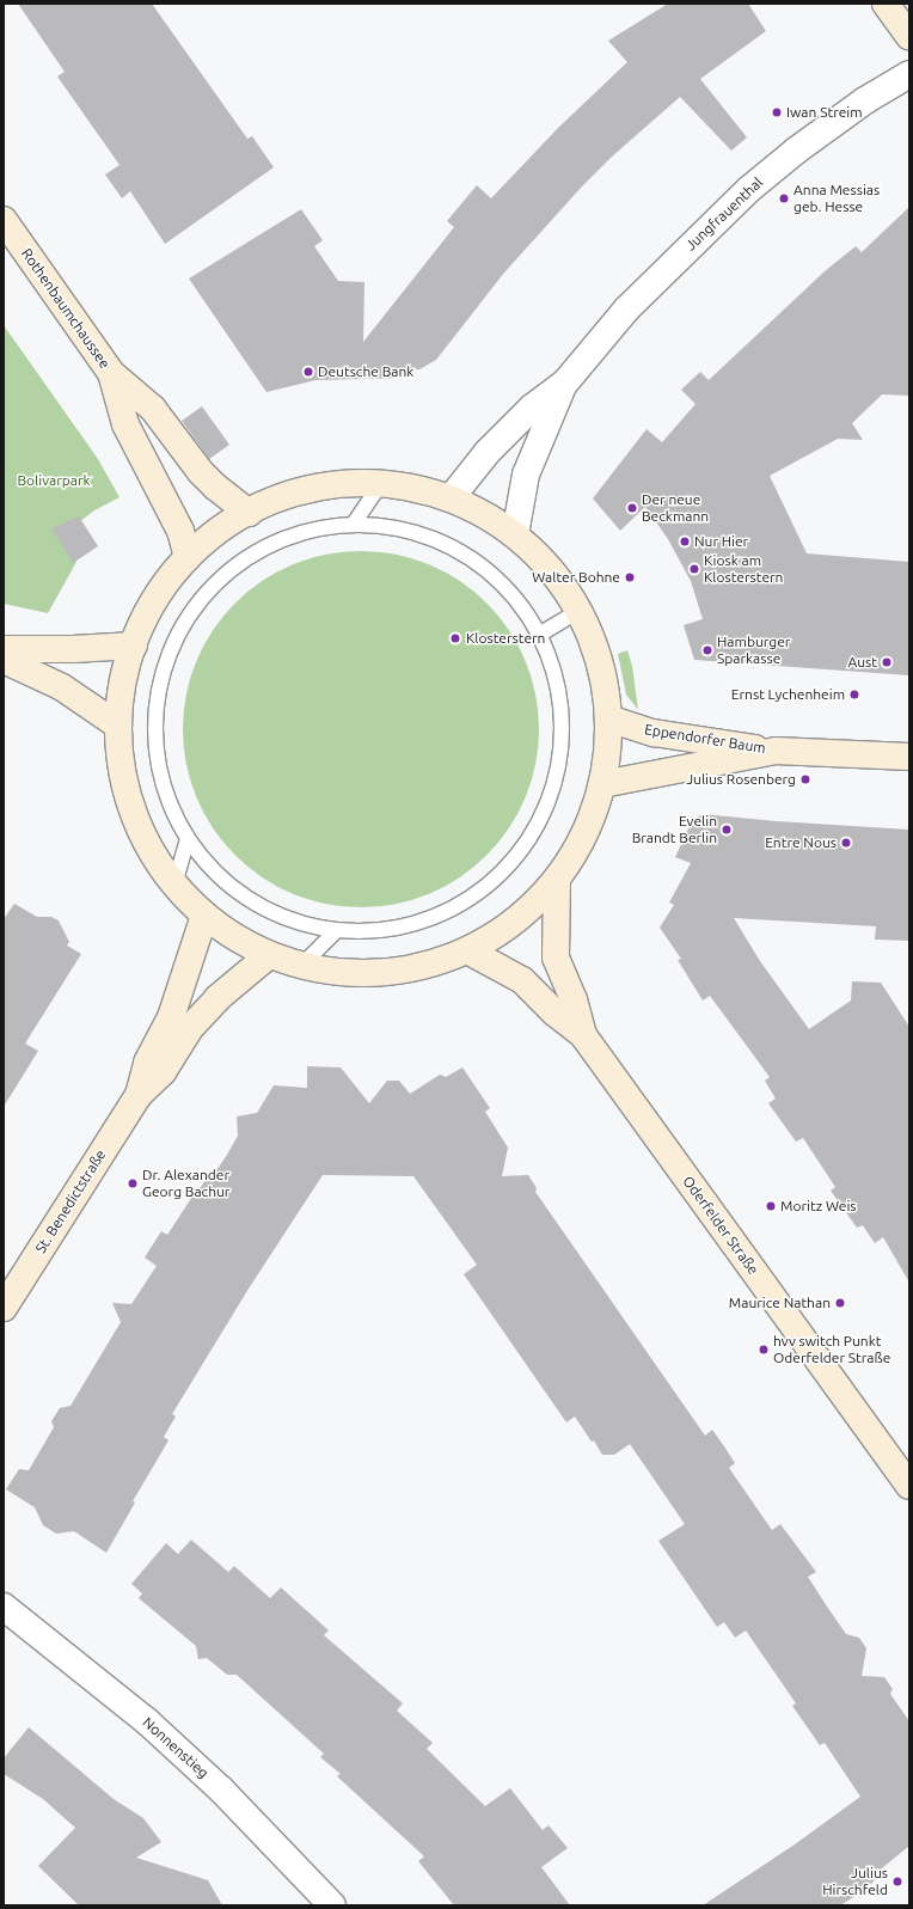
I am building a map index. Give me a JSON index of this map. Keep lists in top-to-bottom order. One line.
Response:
{"streets":{"main road":["Rothenbaumchaussee","Eppendorfer Baum","St. Benedictstraße","Oderfelder Straße"],"street":["Jungfrauenthal","Nonnenstieg"]},"parks":["Bolivarpark"],"places":["Iwan Streim","Anna Messias geb. Hesse","Deutsche Bank","Der neue Beckmann","Nur Hier","Kiosk am Klosterstern","Walter Bohne","Klosterstern","Hamburger Sparkasse","Aust","Ernst Lychenheim","Julius Rosenberg","Evelin Brandt Berlin","Entre Nous","Dr. Alexander Georg Bachur","Moritz Weis","Maurice Nathan","hvv switch Punkt Oderfelder Straße","Julius Hirschfeld"]}
